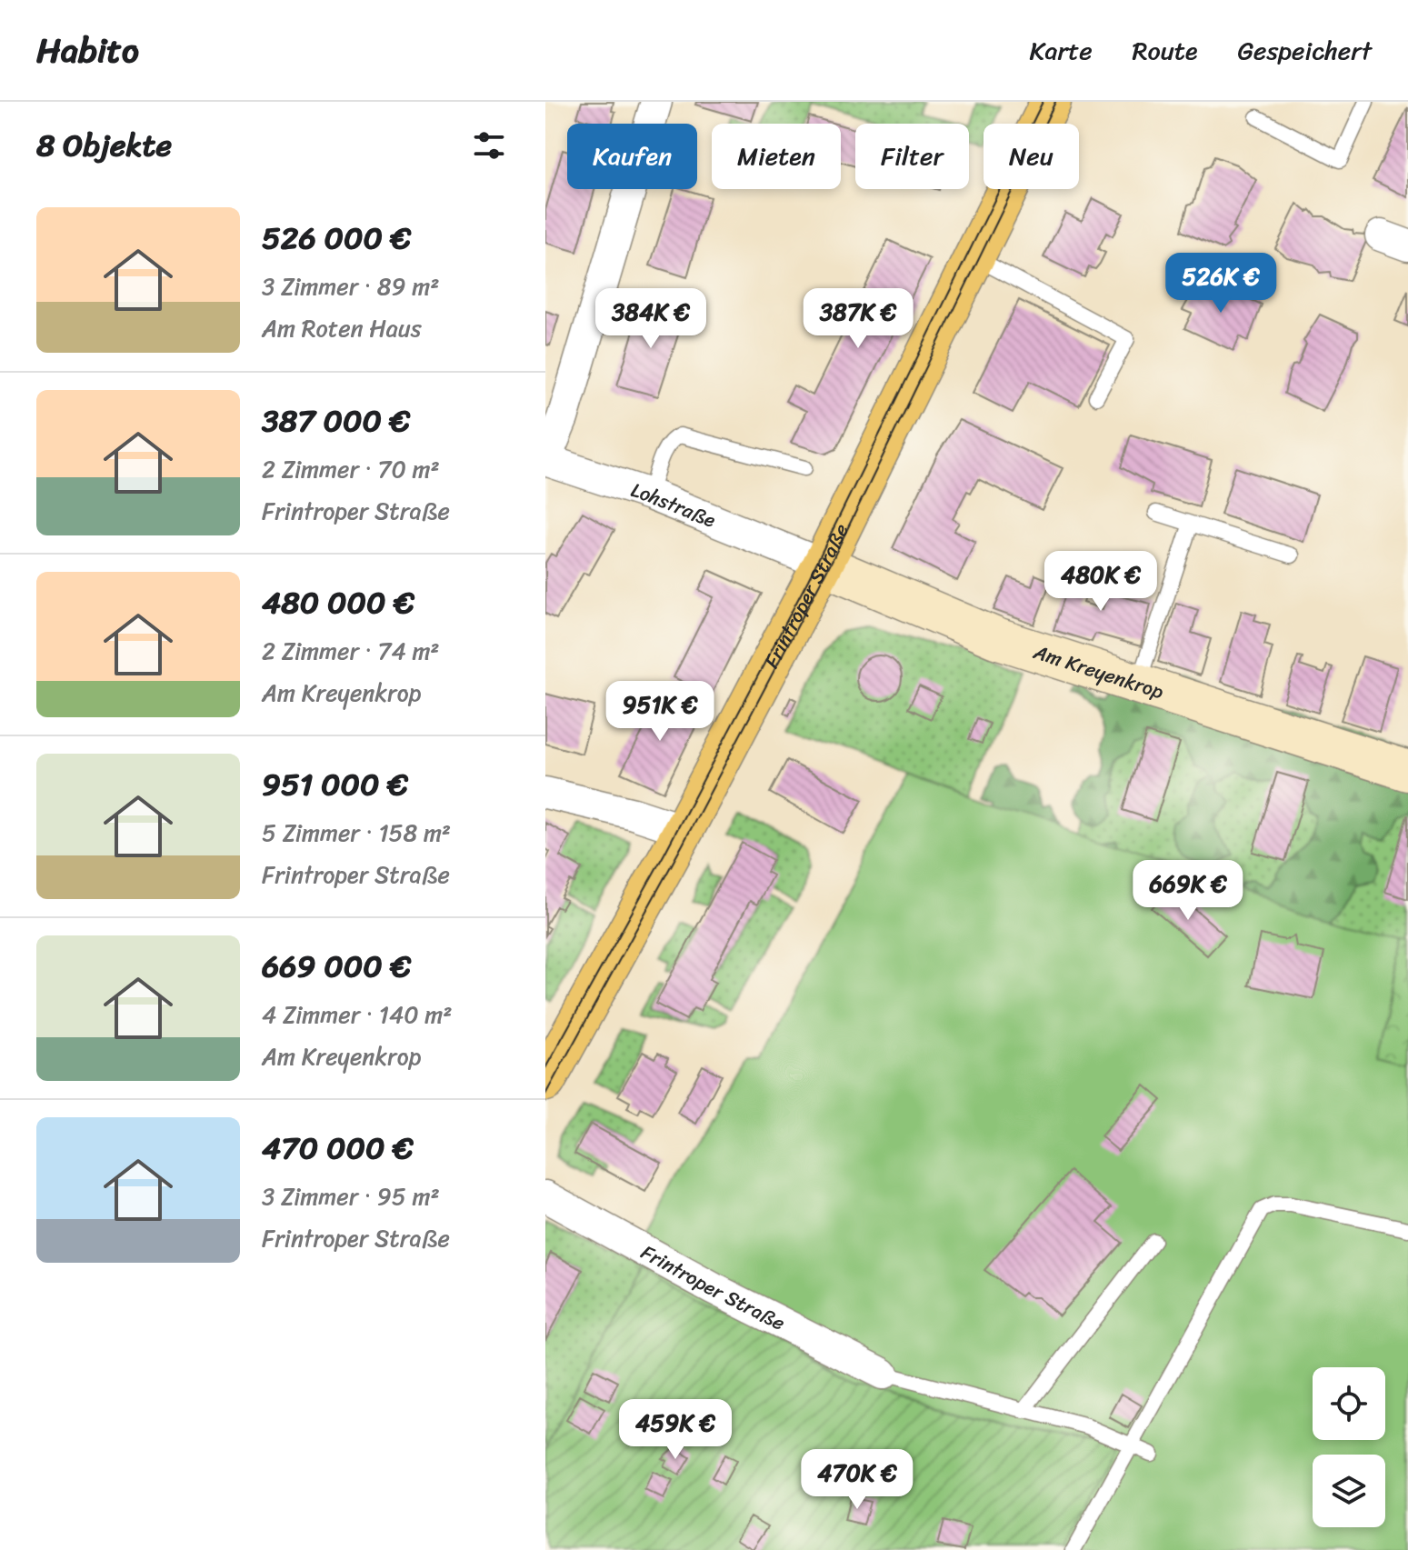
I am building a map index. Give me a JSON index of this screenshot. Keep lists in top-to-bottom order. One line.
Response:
{"streets":{"main road":["Frintroper Straße","Am Kreyenkrop"],"street":["Lohstraße"]},"crossings":[["Lohstraße","Frintroper Straße"],["Lohstraße","Am Kreyenkrop"],["Frintroper Straße","Am Kreyenkrop"]],"page":{"header":"Habito","nav":["Karte","Route","Gespeichert"],"heading":"8 Objekte","chip":["Kaufen","Mieten","Filter","Neu"],"list":[{"name":"526 000 €","note":"3 Zimmer · 89 m² · Am Roten Haus"},{"name":"387 000 €","note":"2 Zimmer · 70 m² · Frintroper Straße"},{"name":"480 000 €","note":"2 Zimmer · 74 m² · Am Kreyenkrop"},{"name":"951 000 €","note":"5 Zimmer · 158 m² · Frintroper Straße"},{"name":"669 000 €","note":"4 Zimmer · 140 m² · Am Kreyenkrop"},{"name":"470 000 €","note":"3 Zimmer · 95 m² · Frintroper Straße"}],"price":["526K €","384K €","387K €","480K €","951K €","669K €","459K €","470K €"]}}
